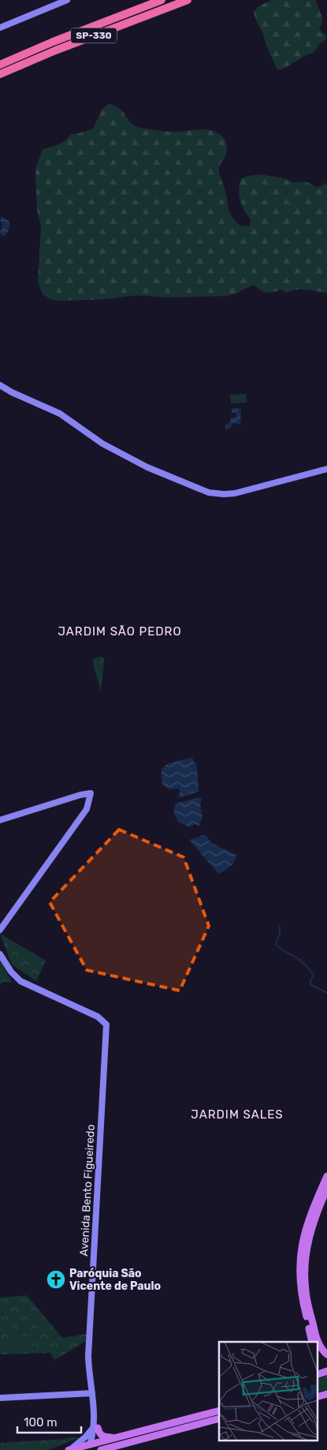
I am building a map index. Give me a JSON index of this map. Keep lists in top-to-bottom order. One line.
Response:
{"streets":{"highway":["SP-330"],"street":["Avenida Bento Figueiredo"]},"districts":["JARDIM SÃO PEDRO","JARDIM SALES"],"places":{"church":["Paróquia São Vicente de Paulo"]},"scale_bar":"100 m"}
